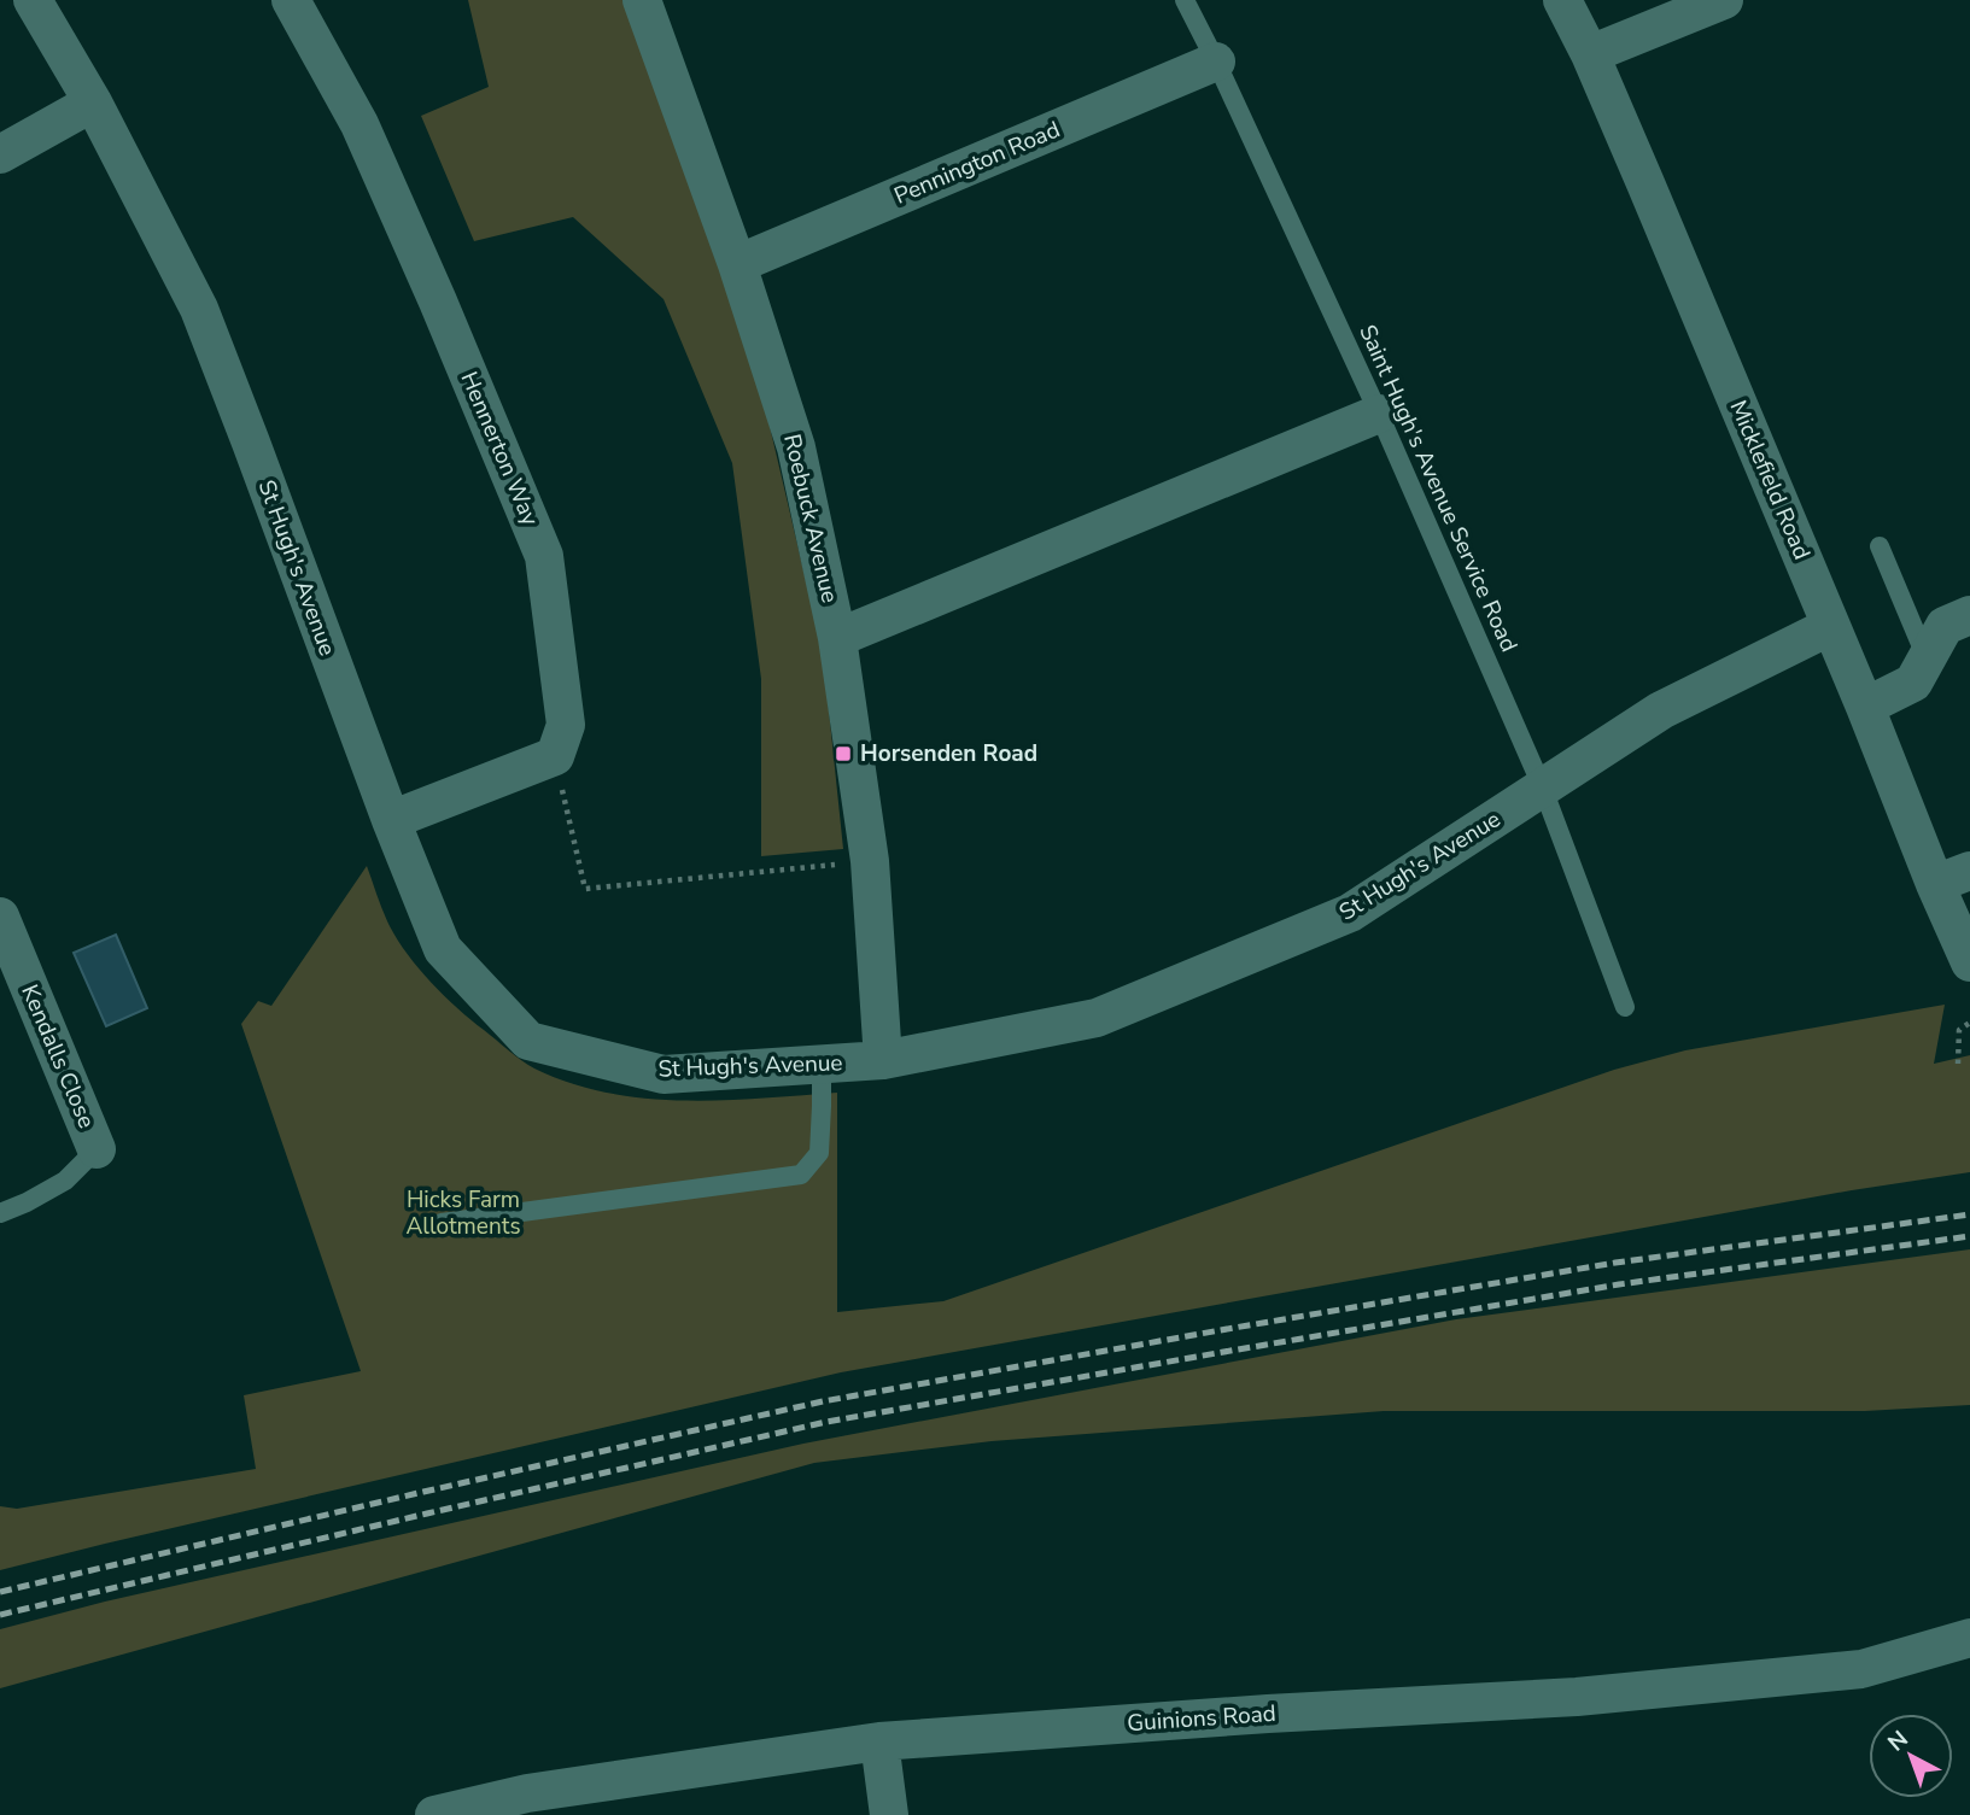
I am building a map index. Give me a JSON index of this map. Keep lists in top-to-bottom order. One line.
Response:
{"streets":{"street":["Pennington Road","Hennerton Way","Micklefield Road","Roebuck Avenue","St Hugh's Avenue","Kendalls Close","Guinions Road"],"lane":["Saint Hugh's Avenue Service Road"]},"crossings":[["Pennington Road","Saint Hugh's Avenue Service Road"],["Pennington Road","Roebuck Avenue"],["Micklefield Road","St Hugh's Avenue"],["Saint Hugh's Avenue Service Road","St Hugh's Avenue"],["Roebuck Avenue","St Hugh's Avenue"]],"parks":["Hicks Farm Allotments"],"places":{"transit":["Horsenden Road"]},"north":"top left"}
